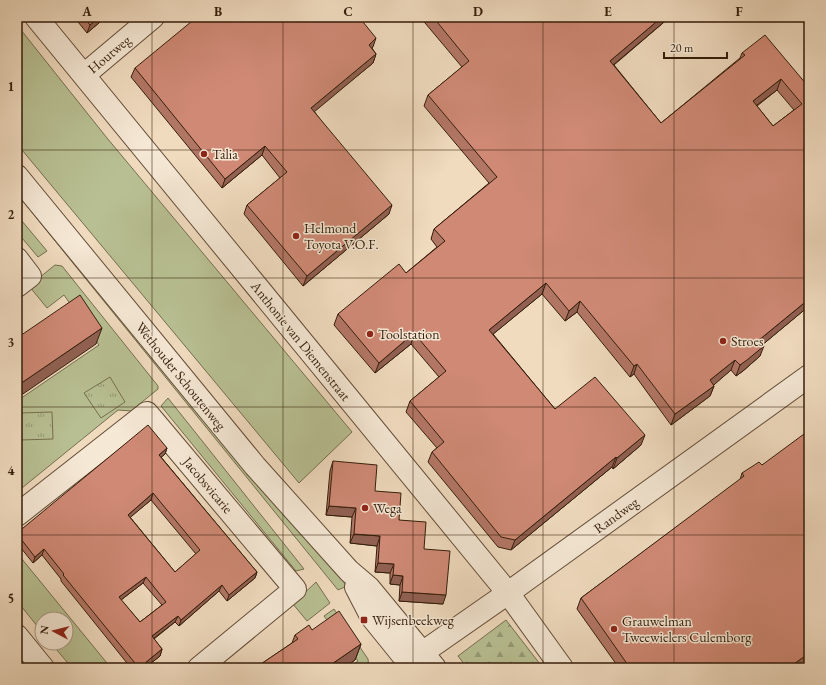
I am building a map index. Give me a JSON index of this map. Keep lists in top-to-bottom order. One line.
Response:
{"streets":{"street":["Houtweg","Anthonie van Diemenstraat","Wethouder Schoutenweg","Jacobsvicarie","Randweg"]},"crossings":[["Houtweg","Anthonie van Diemenstraat"],["Anthonie van Diemenstraat","Randweg"],["Wethouder Schoutenweg","Randweg"]],"places":{"other":["Talia","Helmond Toyota V.O.F.","Toolstation","Stroes","Wega","Grauwelman Tweewielers Culemborg"],"transit":["Wijsenbeekweg"]},"scale_bar":"20 m","north":"left","grid":{"columns":["A","B","C","D","E","F"],"rows":["1","2","3","4","5"]}}
